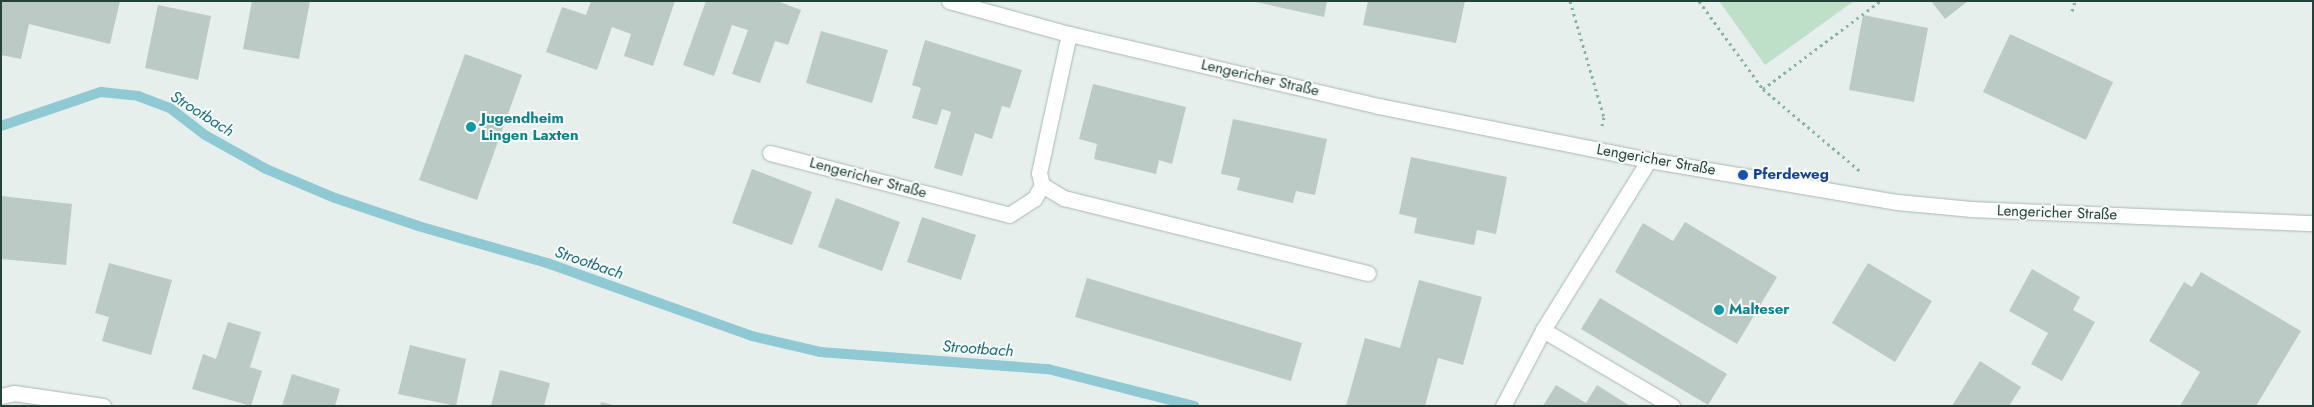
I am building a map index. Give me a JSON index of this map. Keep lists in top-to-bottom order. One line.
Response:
{"streets":{"main road":["Lengericher Straße"]},"water":["Strootbach"],"places":["Jugendheim Lingen Laxten","Pferdeweg","Malteser"]}
